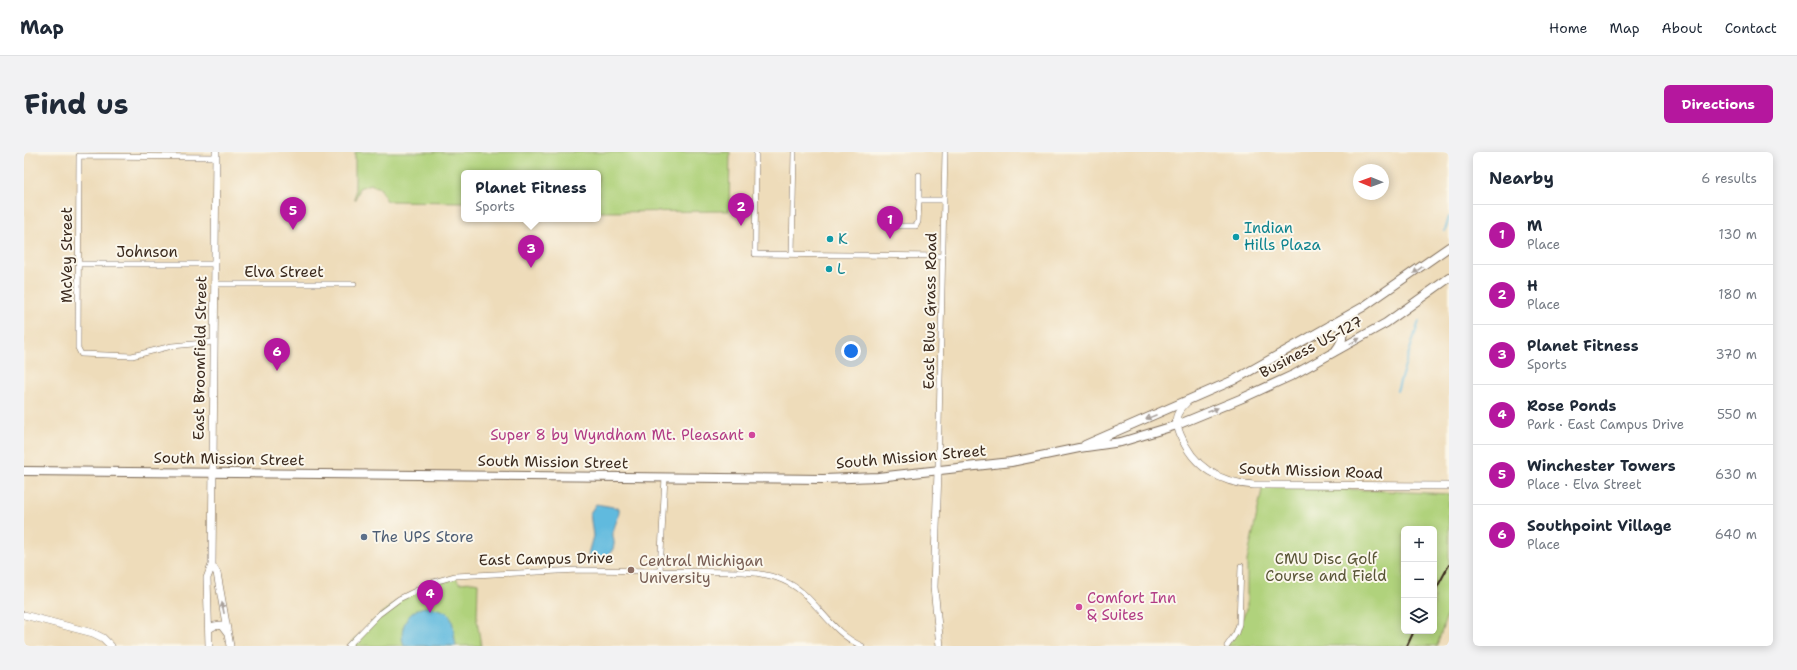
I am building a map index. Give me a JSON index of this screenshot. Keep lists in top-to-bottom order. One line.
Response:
{"streets":{"main road":["Business US-127","East Broomfield Street","South Mission Street","South Mission Road"],"street":["Johnson","McVey Street","Elva Street","East Blue Grass Road","East Campus Drive"]},"crossings":[["Johnson","McVey Street"],["Johnson","East Broomfield Street"],["McVey Street","East Broomfield Street"],["Elva Street","East Broomfield Street"],["East Blue Grass Road","South Mission Street"],["Business US-127","South Mission Street"],["Business US-127","South Mission Road"],["East Broomfield Street","South Mission Street"],["South Mission Street","South Mission Road"]],"parks":["CMU Disc Golf Course and Field"],"places":["Indian Hills Plaza","K","L","Super 8 by Wyndham Mt. Pleasant","The UPS Store","Central Michigan University","Comfort Inn & Suites"],"north":"left","page":{"header":"Map","nav":["Home","Map","About","Contact"],"title":"Find us","buttons":"Directions","heading":["Nearby","6 results"],"popup":["Planet Fitness","Sports"],"pins":["2","5","1","3","6","4"],"list":[{"mark":"1","name":"M","note":"Place","value":"130 m"},{"mark":"2","name":"H","note":"Place","value":"180 m"},{"mark":"3","name":"Planet Fitness","note":"Sports","value":"370 m"},{"mark":"4","name":"Rose Ponds","note":"Park · East Campus Drive","value":"550 m"},{"mark":"5","name":"Winchester Towers","note":"Place · Elva Street","value":"630 m"},{"mark":"6","name":"Southpoint Village","note":"Place","value":"640 m"}],"map_buttons":["+","−"]}}
